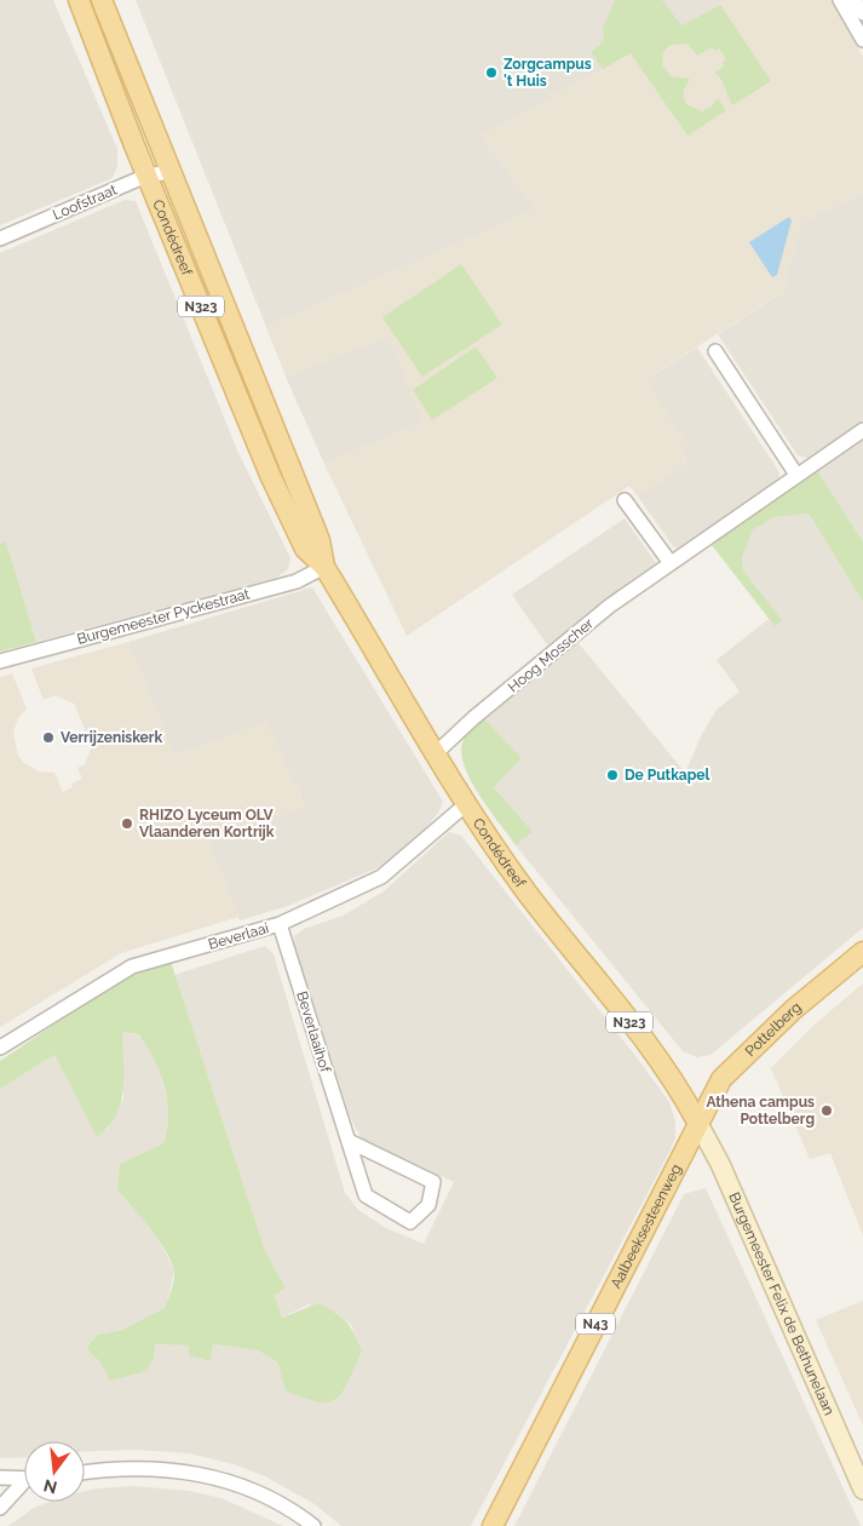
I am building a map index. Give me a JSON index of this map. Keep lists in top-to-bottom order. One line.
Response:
{"streets":{"main road":["Condédreef","N323","Pottelberg","Aalbeeksesteenweg","N43"],"street":["Loofstraat","Burgemeester Pyckestraat","Hoog Mosscher","Beverlaai","Beverlaaihof","Burgemeester Felix de Bethunelaan"]},"crossings":[["Loofstraat","Condédreef"],["Condédreef","Burgemeester Pyckestraat"],["Condédreef","Hoog Mosscher"],["Condédreef","Beverlaai"],["Condédreef","Pottelberg"],["Condédreef","Aalbeeksesteenweg"],["Condédreef","Burgemeester Felix de Bethunelaan"],["Beverlaai","Beverlaaihof"],["Pottelberg","Aalbeeksesteenweg"],["Pottelberg","Burgemeester Felix de Bethunelaan"],["Aalbeeksesteenweg","Burgemeester Felix de Bethunelaan"]],"places":["Zorgcampus 't Huis","Verrijzeniskerk","De Putkapel","RHIZO Lyceum OLV Vlaanderen Kortrijk","Athena campus Pottelberg"],"north":"bottom"}
